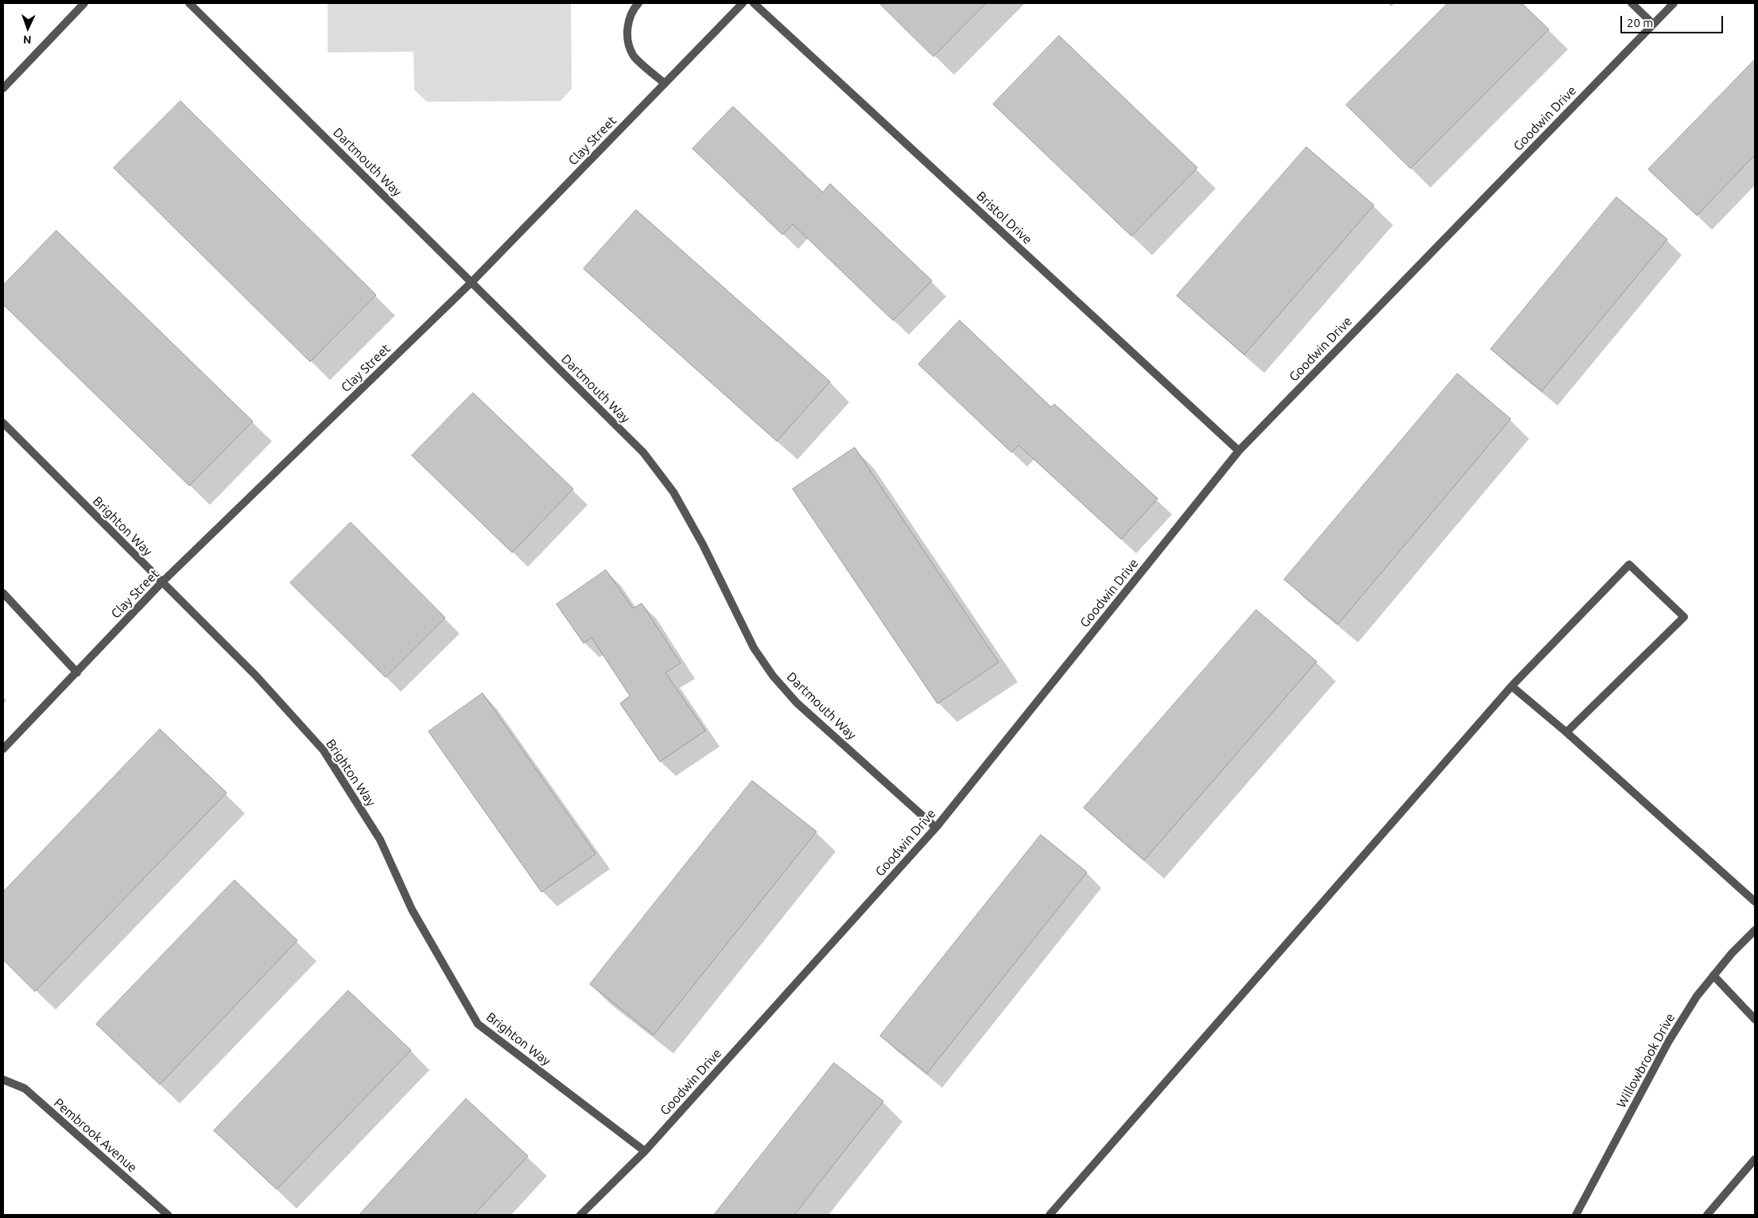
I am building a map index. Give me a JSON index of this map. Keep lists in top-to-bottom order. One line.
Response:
{"streets":{"street":["Goodwin Drive","Clay Street","Dartmouth Way","Bristol Drive","Brighton Way","Willowbrook Drive","Pembrook Avenue"]},"crossings":[["Goodwin Drive","Dartmouth Way"],["Goodwin Drive","Bristol Drive"],["Goodwin Drive","Brighton Way"],["Clay Street","Dartmouth Way"],["Clay Street","Brighton Way"]],"scale_bar":"20 m","north":"bottom"}
